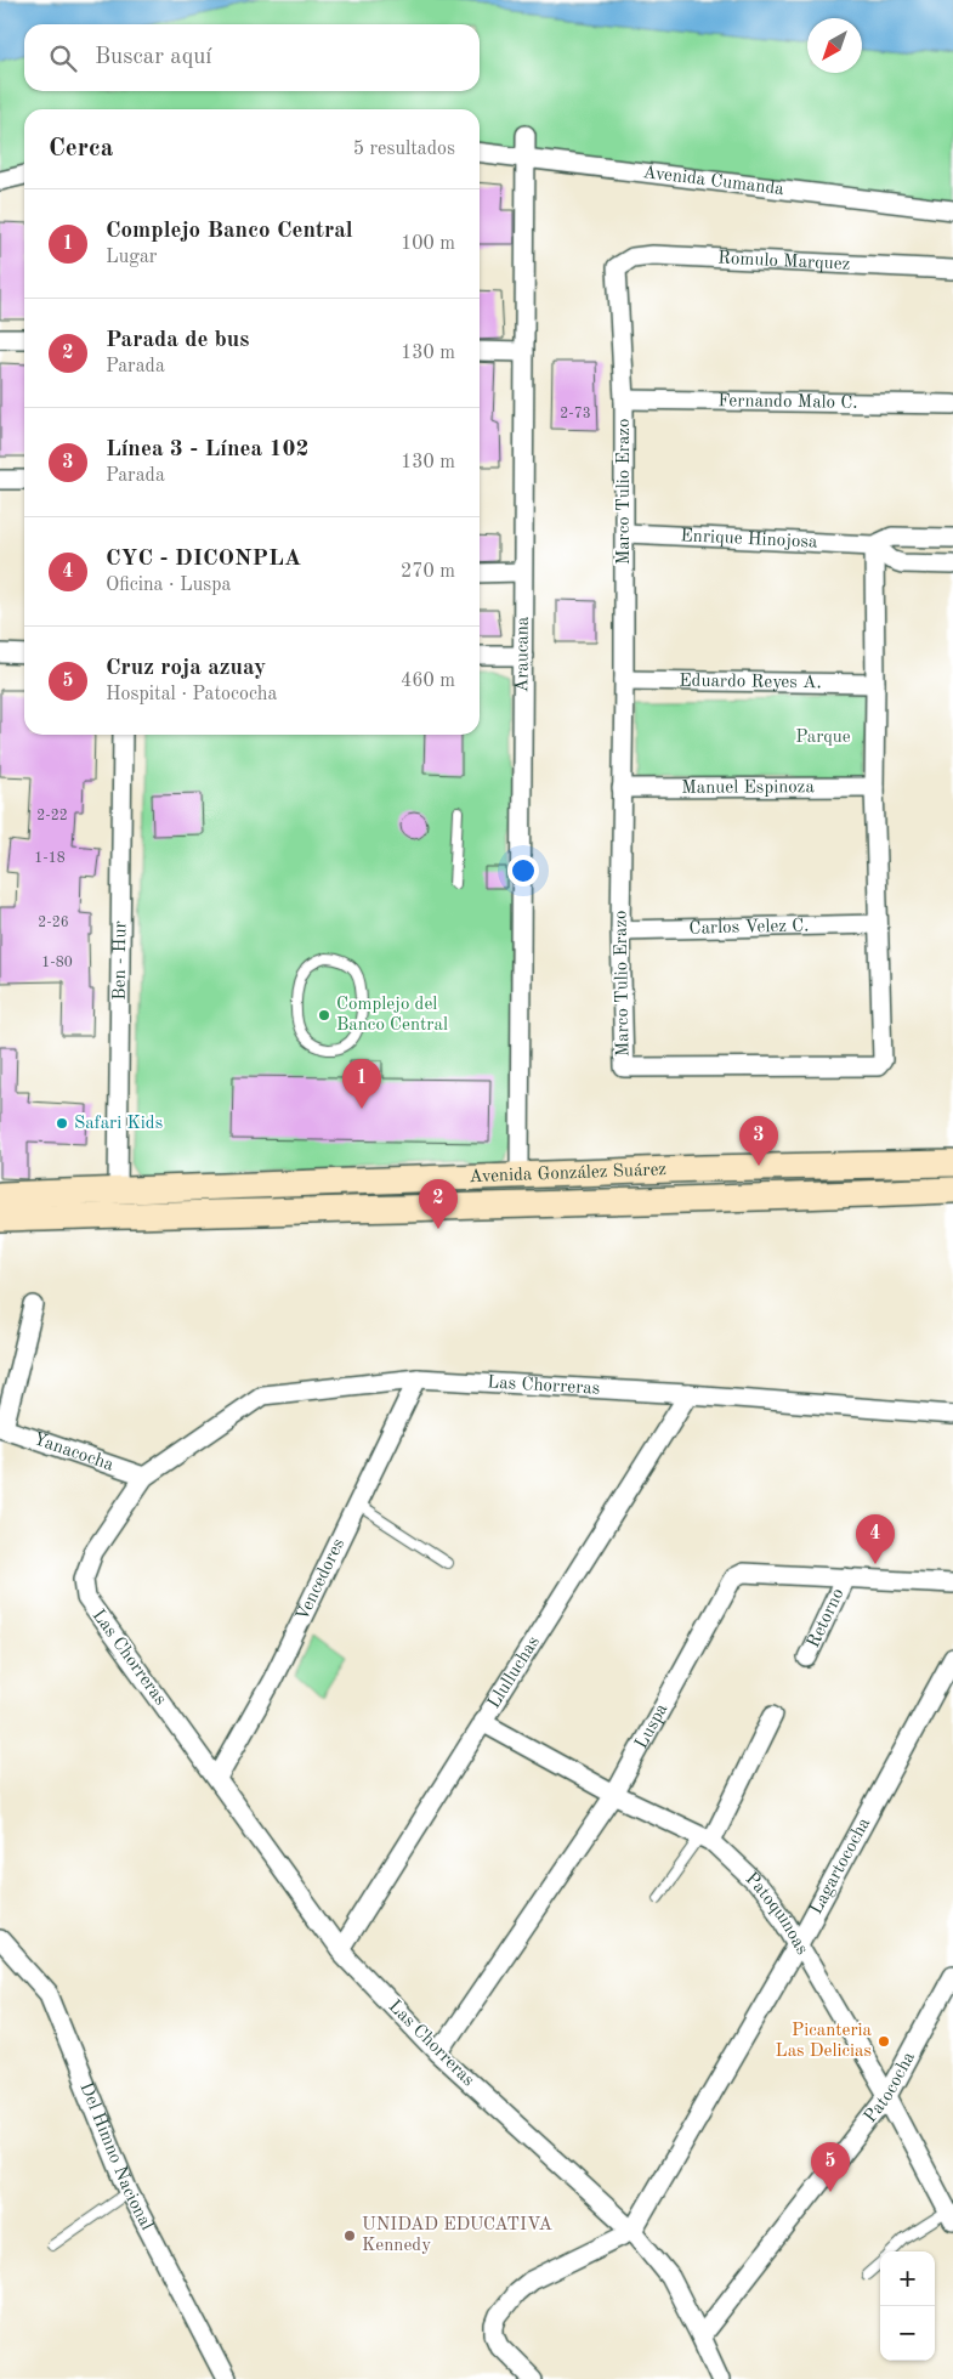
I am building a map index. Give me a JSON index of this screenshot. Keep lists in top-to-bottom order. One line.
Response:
{"streets":{"main road":["Avenida González Suárez"],"street":["Avenida Cumanda","Romulo Marquez","Fernando Malo C.","Marco Tulio Erazo","Enrique Hinojosa","Araucana","Eduardo Reyes A.","Manuel Espinoza","Carlos Velez C.","Ben - Hur","Las Chorreras","Yanacocha","Vencedores","Retorno","Llulluchas","Luspa","Lagartococha","Patoquinoas","Patococha","Del Himno Nacional"]},"crossings":[["Avenida Cumanda","Araucana"],["Romulo Marquez","Marco Tulio Erazo"],["Fernando Malo C.","Marco Tulio Erazo"],["Marco Tulio Erazo","Enrique Hinojosa"],["Marco Tulio Erazo","Eduardo Reyes A."],["Marco Tulio Erazo","Manuel Espinoza"],["Marco Tulio Erazo","Carlos Velez C."],["Araucana","Avenida González Suárez"],["Ben - Hur","Avenida González Suárez"],["Las Chorreras","Yanacocha"],["Las Chorreras","Vencedores"],["Las Chorreras","Llulluchas"],["Las Chorreras","Luspa"],["Las Chorreras","Lagartococha"],["Las Chorreras","Patococha"],["Retorno","Luspa"],["Llulluchas","Patoquinoas"],["Luspa","Patoquinoas"],["Lagartococha","Patoquinoas"],["Patoquinoas","Patococha"]],"parks":["Parque"],"places":["Complejo del Banco Central","Safari Kids","Picanteria Las Delicias","UNIDAD EDUCATIVA Kennedy"],"house_numbers":["2-73","2-22","1-18","2-26","1-80"],"north":"bottom left","page":{"search":"Buscar aquí","heading":["Cerca","5 resultados"],"list":[{"mark":"1","name":"Complejo Banco Central","note":"Lugar","value":"100 m"},{"mark":"2","name":"Parada de bus","note":"Parada","value":"130 m"},{"mark":"3","name":"Línea 3 - Línea 102","note":"Parada","value":"130 m"},{"mark":"4","name":"CYC - DICONPLA","note":"Oficina · Luspa","value":"270 m"},{"mark":"5","name":"Cruz roja azuay","note":"Hospital · Patococha","value":"460 m"}],"pins":["1","3","2","4","5"],"map_buttons":["+","−"]}}
